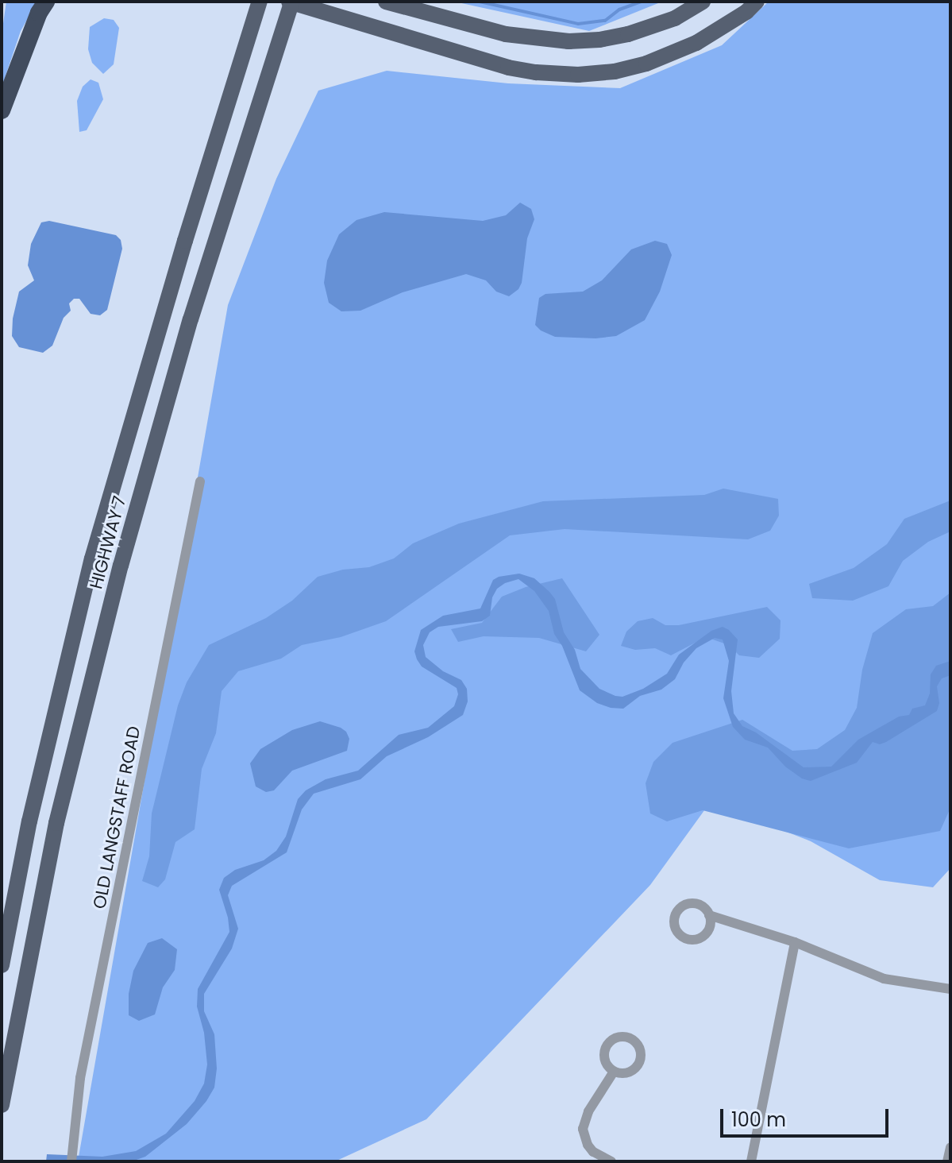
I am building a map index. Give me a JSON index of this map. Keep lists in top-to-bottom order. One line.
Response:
{"streets":{"main road":["HIGHWAY 7"],"street":["OLD LANGSTAFF ROAD"]},"scale_bar":"100 m"}
